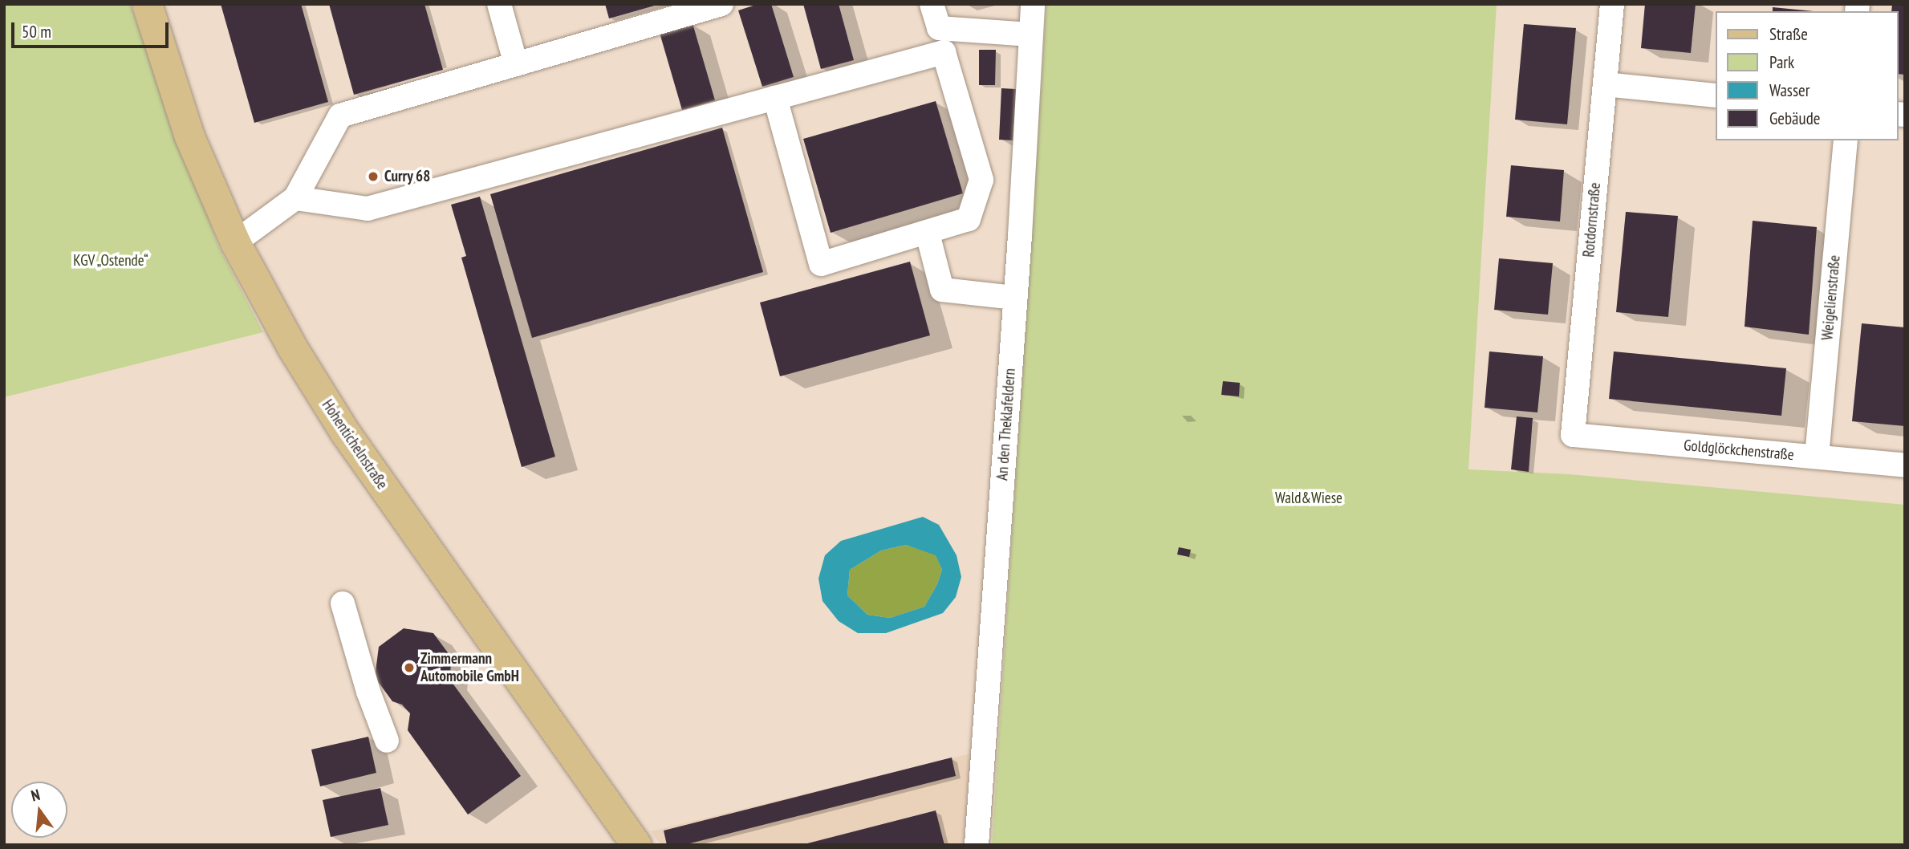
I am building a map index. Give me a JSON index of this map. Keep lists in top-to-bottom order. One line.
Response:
{"streets":{"main road":["Hohentichelnstraße"],"street":["Rotdornstraße","Weigelienstraße","An den Theklafeldern","Goldglöckchenstraße"]},"crossings":[["Rotdornstraße","Goldglöckchenstraße"],["Weigelienstraße","Goldglöckchenstraße"]],"parks":["KGV „Ostende“","Wald&Wiese"],"places":["Curry 68","Zimmermann Automobile GmbH"],"legend":["Straße","Park","Wasser","Gebäude"],"scale_bar":"50 m","north":"top"}
